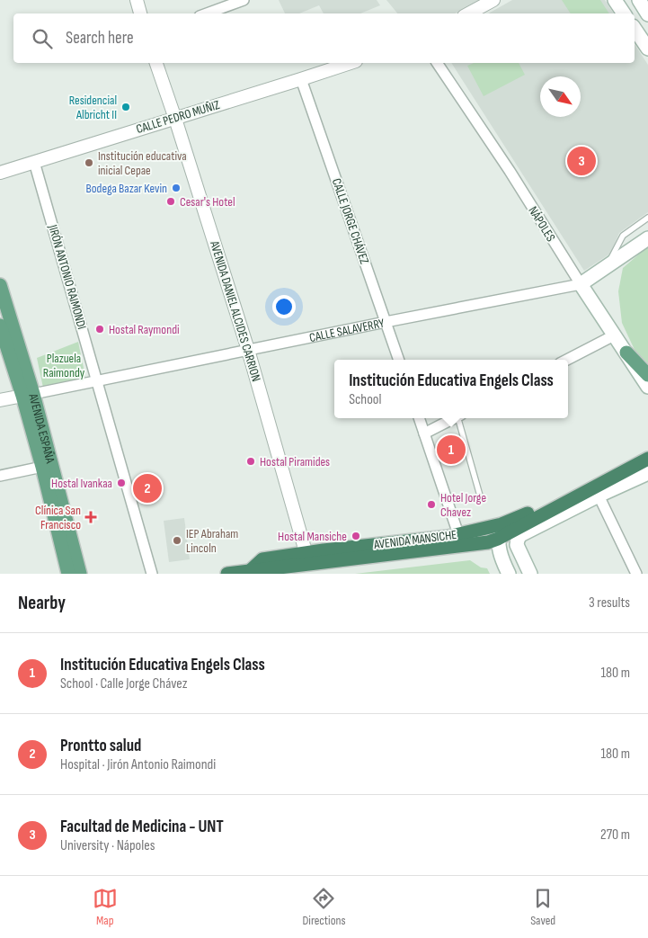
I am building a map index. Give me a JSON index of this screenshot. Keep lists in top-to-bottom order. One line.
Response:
{"streets":{"highway":["AVENIDA MANSICHE"],"main road":["NÁPOLES","CALLE SALAVERRY","AVENIDA ESPAÑA"],"street":["CALLE PEDRO MUÑIZ","CALLE JORGE CHÁVEZ","JIRÓN ANTONIO RAIMONDI","AVENIDA DANIEL ALCIDES CARRION"]},"crossings":[["CALLE PEDRO MUÑIZ","CALLE JORGE CHÁVEZ"],["CALLE PEDRO MUÑIZ","JIRÓN ANTONIO RAIMONDI"],["CALLE PEDRO MUÑIZ","AVENIDA DANIEL ALCIDES CARRION"],["CALLE JORGE CHÁVEZ","CALLE SALAVERRY"],["NÁPOLES","CALLE SALAVERRY"],["JIRÓN ANTONIO RAIMONDI","CALLE SALAVERRY"],["AVENIDA DANIEL ALCIDES CARRION","CALLE SALAVERRY"],["AVENIDA DANIEL ALCIDES CARRION","AVENIDA MANSICHE"],["CALLE SALAVERRY","AVENIDA ESPAÑA"]],"parks":["Plazuela Raimondy"],"places":{"other":["Residencial Albricht II","Institución educativa inicial Cepae","Bodega Bazar Kevin","Cesar's Hotel","Hostal Raymondi","Hostal Piramides","Hostal Ivankaa","Hotel Jorge Chavez","Hostal Mansiche","IEP Abraham Lincoln"],"health":["Clínica San Francisco"]},"north":"bottom right","page":{"search":"Search here","pins":["3","1","2"],"popup":["Institución Educativa Engels Class","School"],"heading":["Nearby","3 results"],"list":[{"mark":"1","name":"Institución Educativa Engels Class","note":"School · Calle Jorge Chávez","value":"180 m"},{"mark":"2","name":"Prontto salud","note":"Hospital · Jirón Antonio Raimondi","value":"180 m"},{"mark":"3","name":"Facultad de Medicina - UNT","note":"University · Nápoles","value":"270 m"}],"nav":["Map","Directions","Saved"]}}
